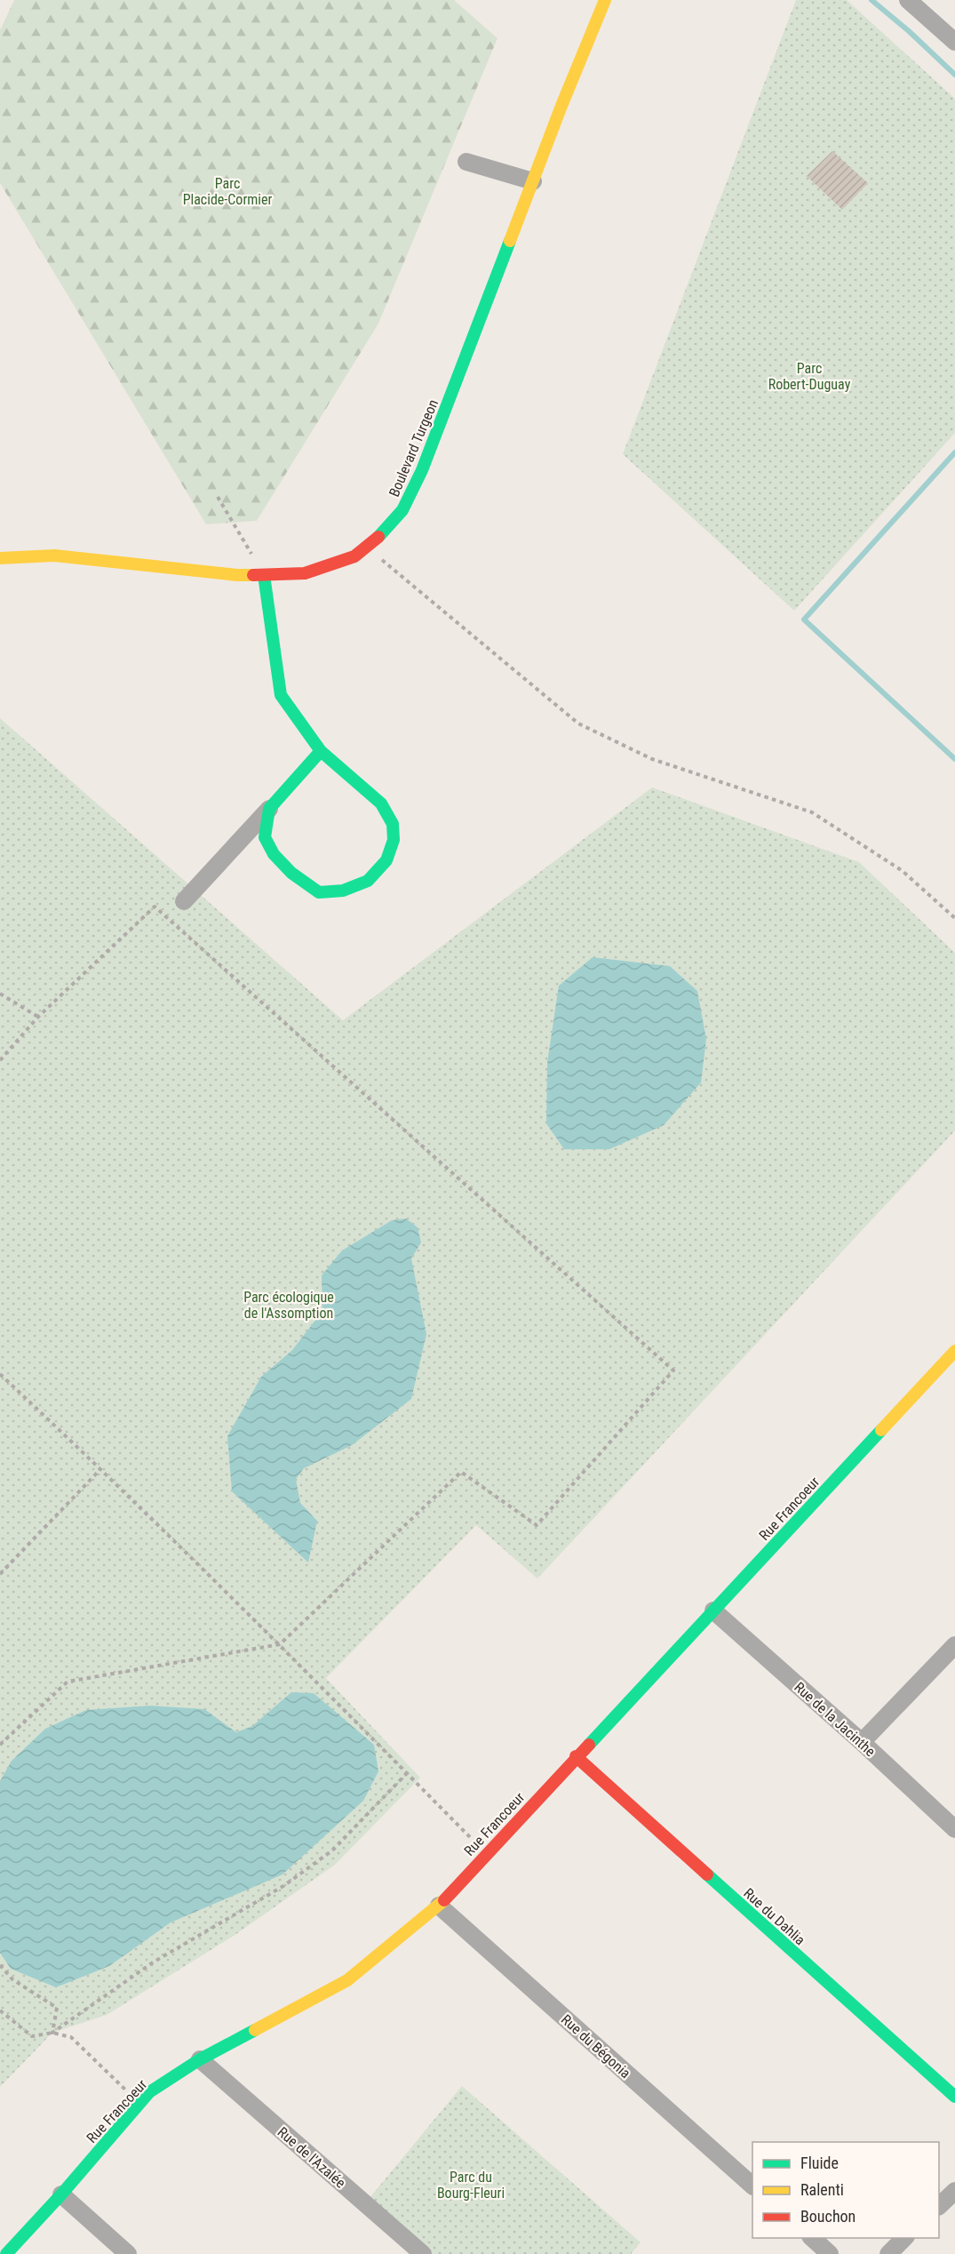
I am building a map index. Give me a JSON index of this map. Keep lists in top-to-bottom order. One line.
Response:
{"streets":{"street":["Boulevard Turgeon","Rue Francoeur","Rue de la Jacinthe","Rue du Dahlia","Rue du Bégonia","Rue de l'Azalée"]},"crossings":[["Rue Francoeur","Rue de la Jacinthe"],["Rue Francoeur","Rue du Dahlia"],["Rue Francoeur","Rue du Bégonia"],["Rue Francoeur","Rue de l'Azalée"]],"parks":["Parc Placide-Cormier","Parc Robert-Duguay","Parc écologique de l'Assomption","Parc du Bourg-Fleuri"],"legend":["Fluide","Ralenti","Bouchon"]}
